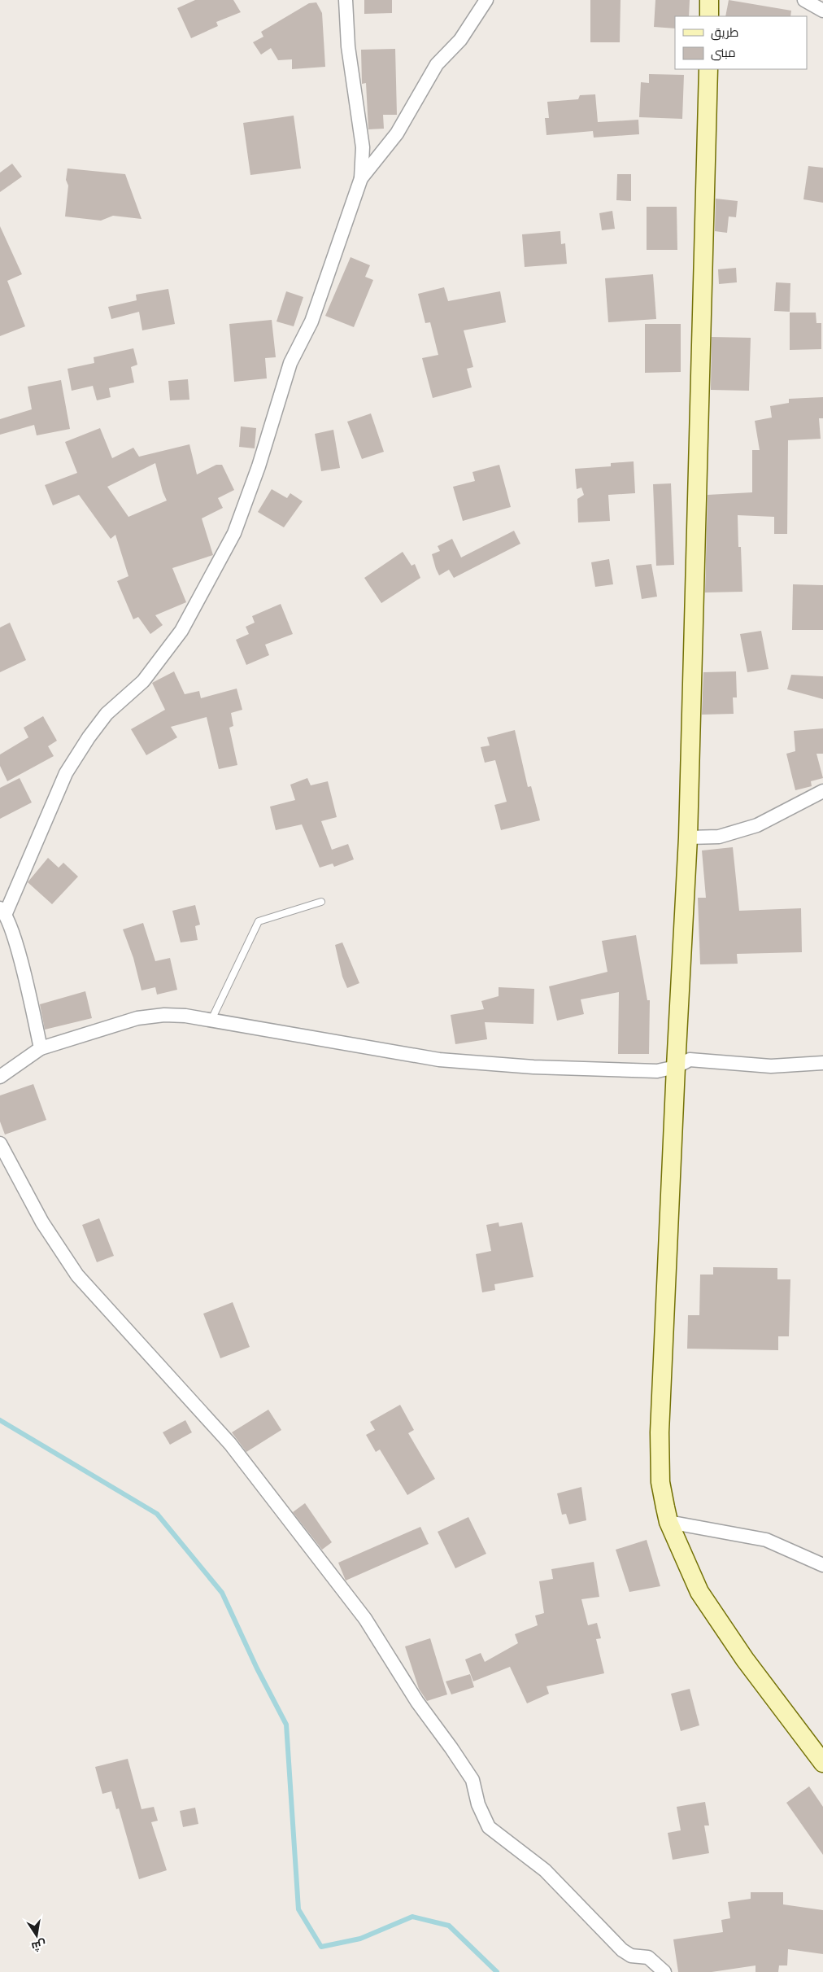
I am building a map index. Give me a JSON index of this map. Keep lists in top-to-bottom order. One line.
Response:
{"legend":["طريق","مبنى"],"north":"bottom"}
